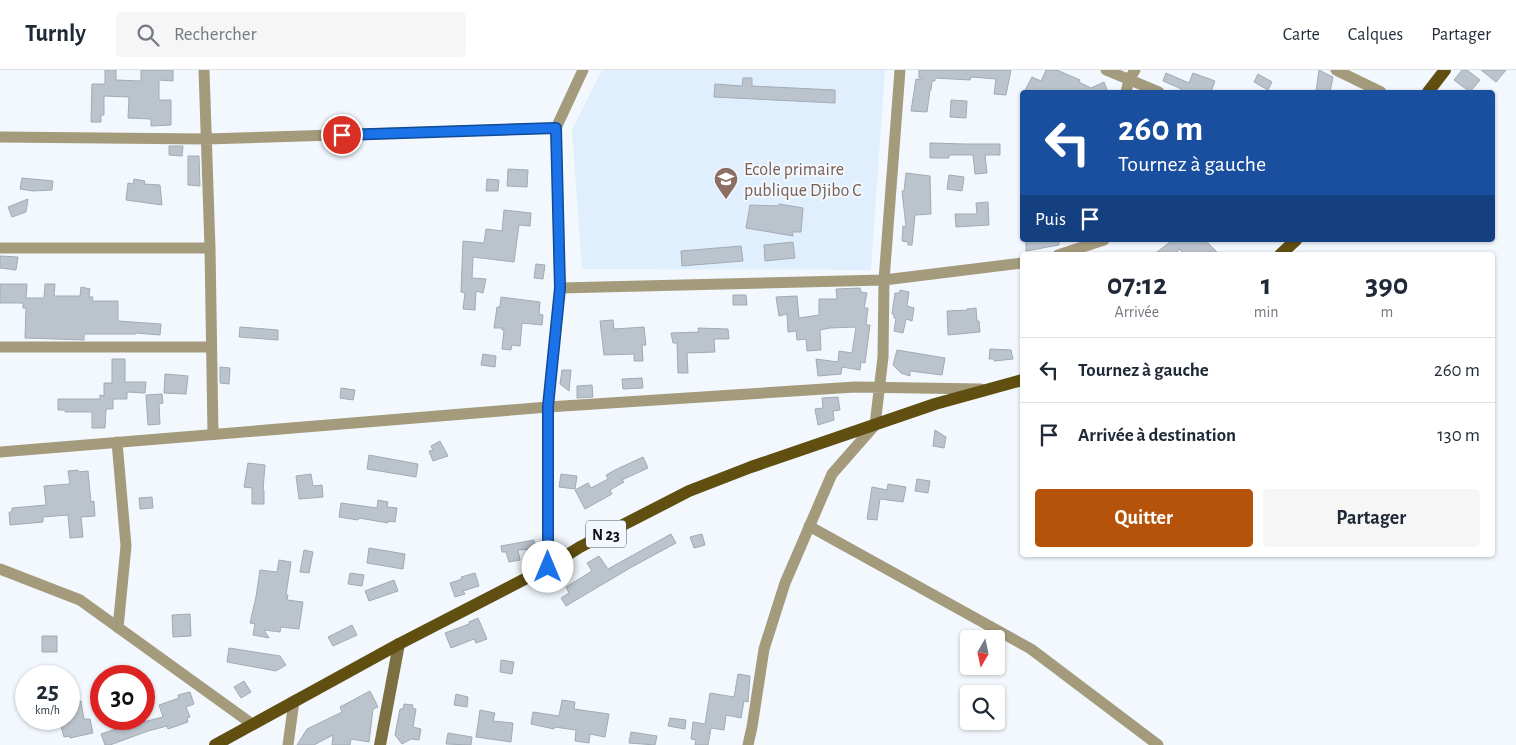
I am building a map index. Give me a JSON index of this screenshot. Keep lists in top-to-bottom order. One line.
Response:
{"streets":{"main road":["N 23"]},"places":{"school or university":["Ecole primaire publique Djibo C"]},"north":"bottom","page":{"header":"Turnly","search":"Rechercher","nav":["Carte","Calques","Partager"],"turn":["260 m","Tournez à gauche"],"then":"Puis","eta":["07:12","Arrivée","1","min","390","m"],"list":[{"name":"Tournez à gauche","value":"260 m"},{"name":"Arrivée à destination","value":"130 m"}],"buttons":["Quitter","Partager"],"speed":"25 km/h","limit":"30"}}
